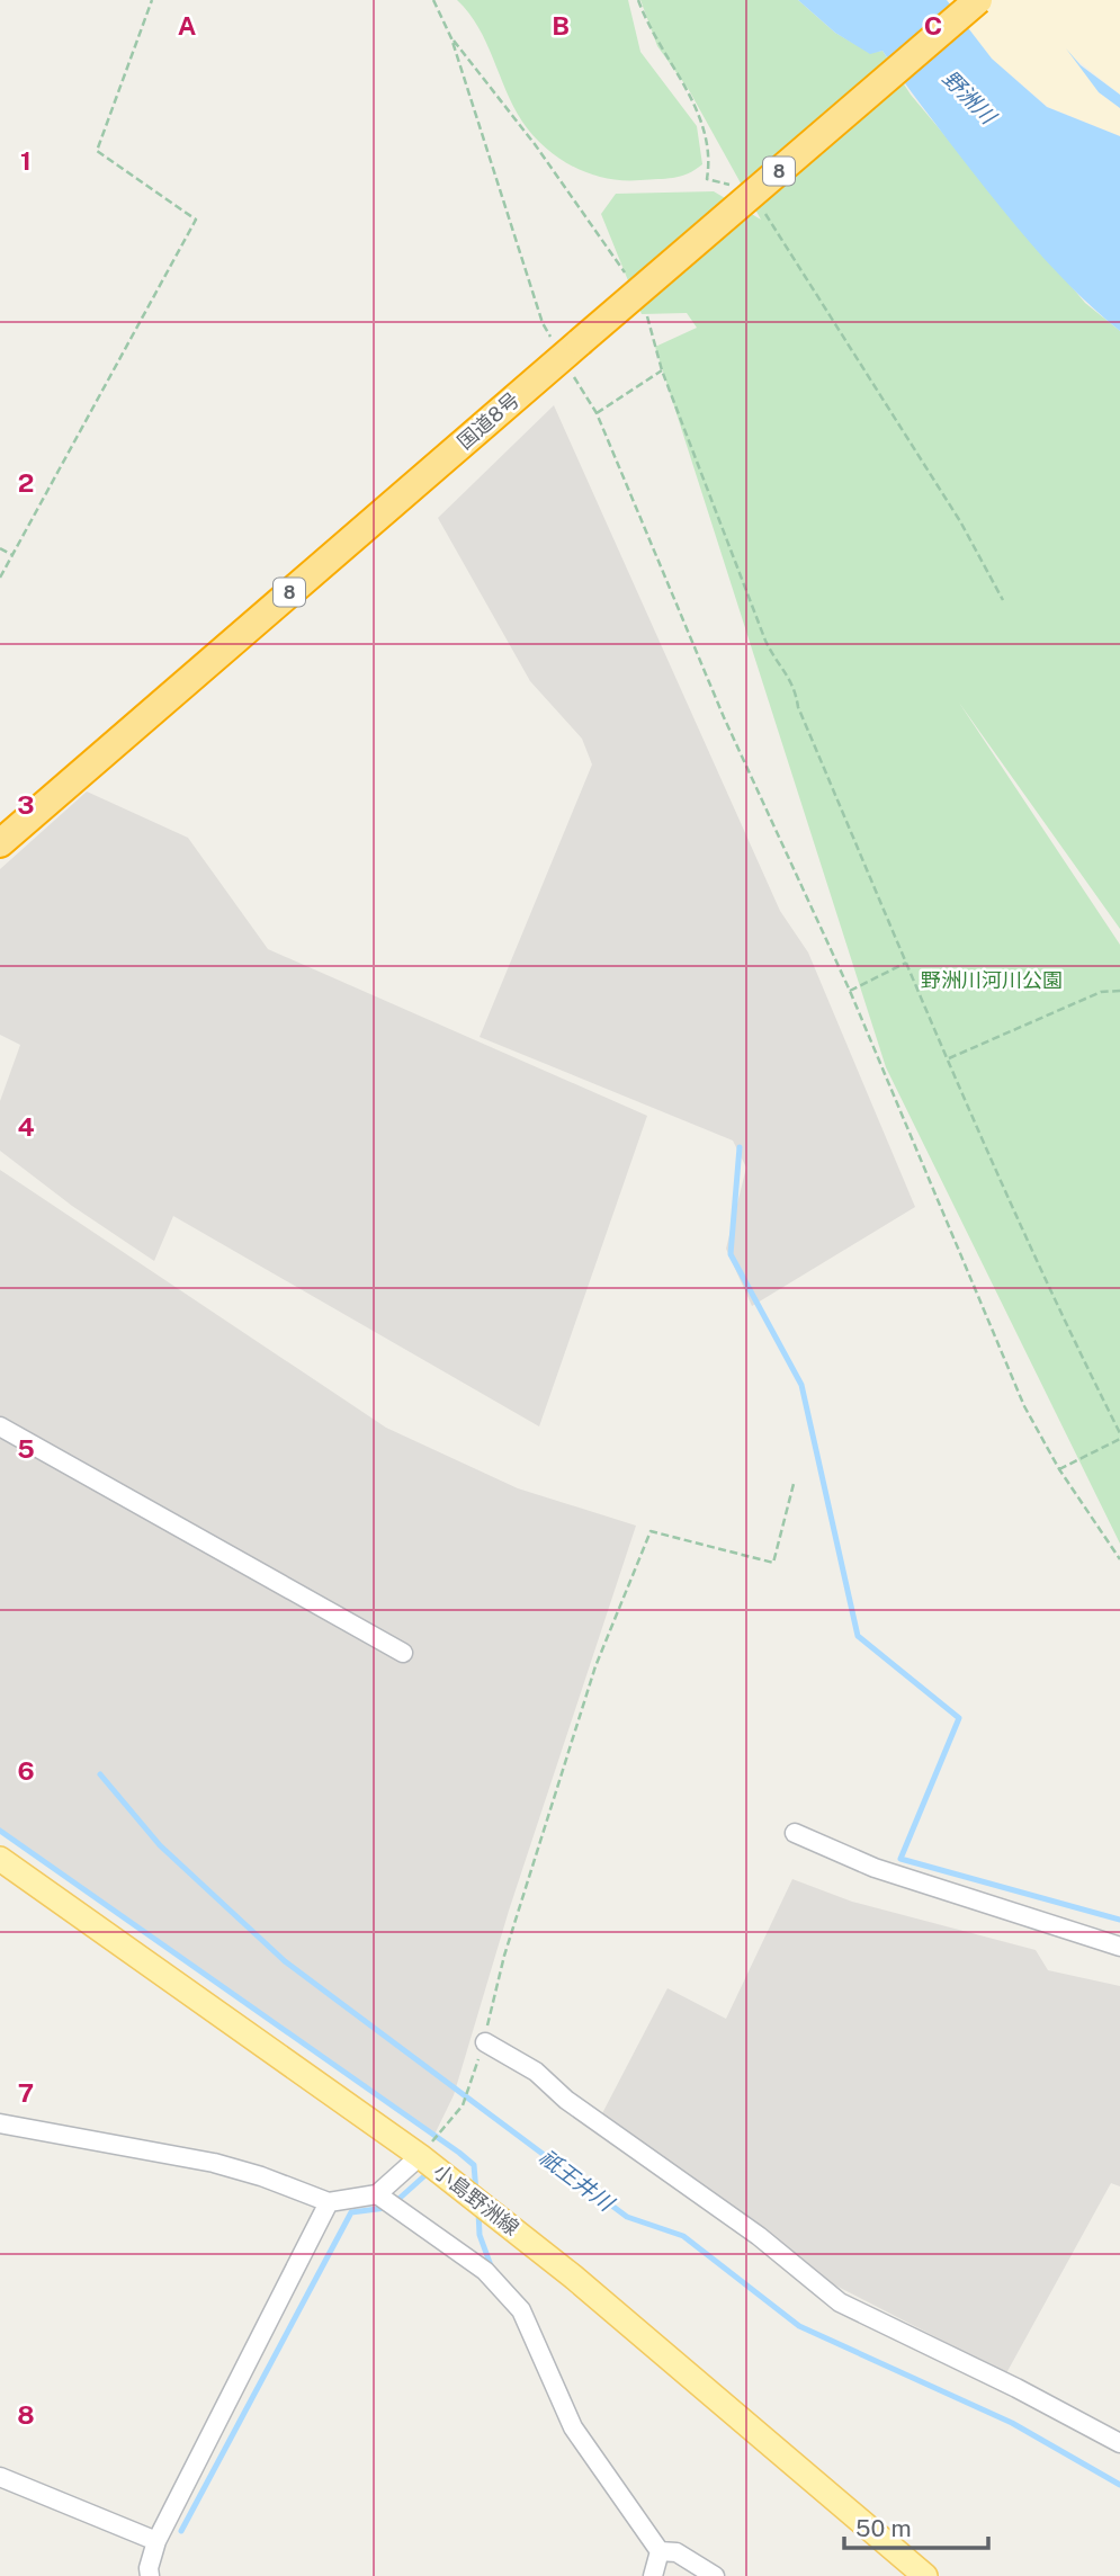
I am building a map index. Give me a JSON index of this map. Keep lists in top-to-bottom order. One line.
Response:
{"streets":{"highway":["8","国道8号"],"main road":["小島野洲線"]},"water":["野洲川","祇王井川"],"parks":["野洲川河川公園"],"scale_bar":"50 m","grid":{"columns":["A","B","C"],"rows":["1","2","3","4","5","6","7","8"]}}
